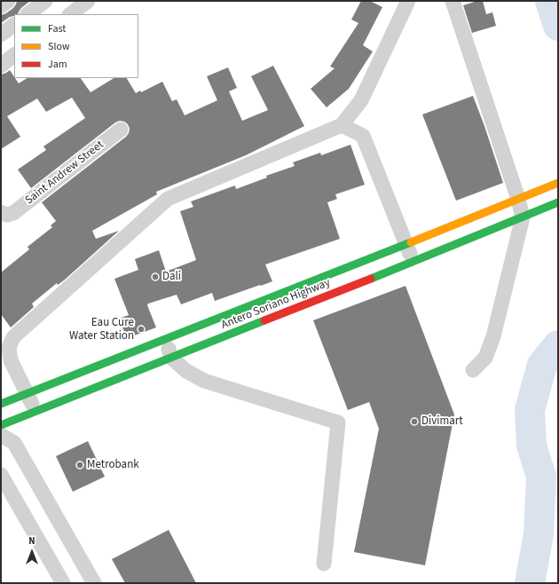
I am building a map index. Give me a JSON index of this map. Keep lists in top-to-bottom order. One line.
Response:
{"streets":{"main road":["Antero Soriano Highway"],"street":["Saint Andrew Street"]},"places":["Dali","Eau Cure Water Station","Divimart","Metrobank"],"legend":["Fast","Slow","Jam"],"north":"top"}
